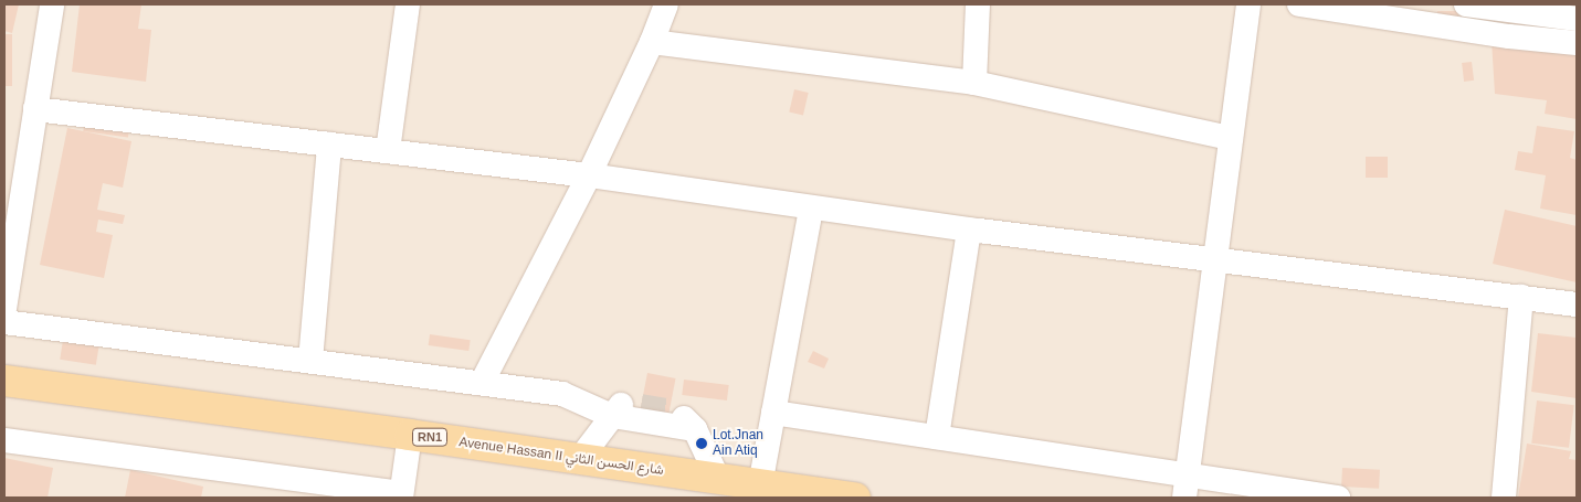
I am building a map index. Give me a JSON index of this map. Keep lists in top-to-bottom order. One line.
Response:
{"streets":{"main road":["RN1","Avenue Hassan II شارع الحسن الثاني"]},"places":["Lot.Jnan Ain Atiq"]}
